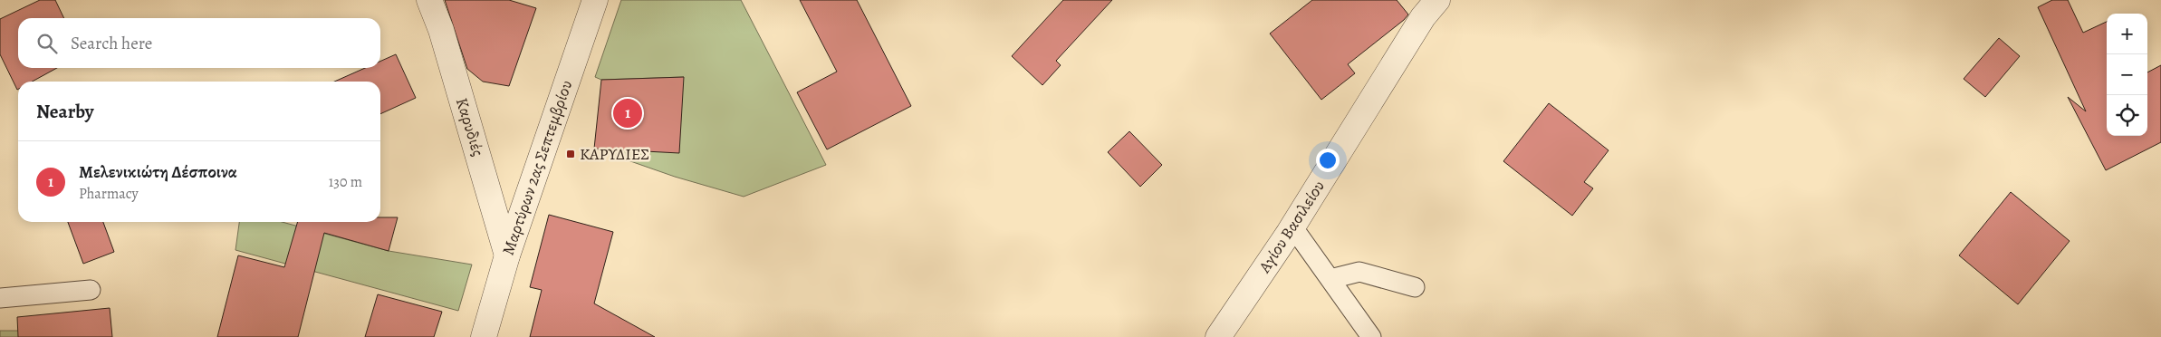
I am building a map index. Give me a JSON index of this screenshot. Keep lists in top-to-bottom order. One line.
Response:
{"streets":{"street":["Καρυδιές","Μαρτύρων 2ας Σεπτεμβρίου","Αγίου Βασιλείου"]},"crossings":[["Καρυδιές","Μαρτύρων 2ας Σεπτεμβρίου"]],"places":{"transit":["ΚΑΡΥΔΙΕΣ"]},"page":{"map_buttons":["+","−"],"search":"Search here","heading":"Nearby","pins":"1","list":[{"mark":"1","name":"Μελενικιώτη Δέσποινα","note":"Pharmacy","value":"130 m"}]}}
